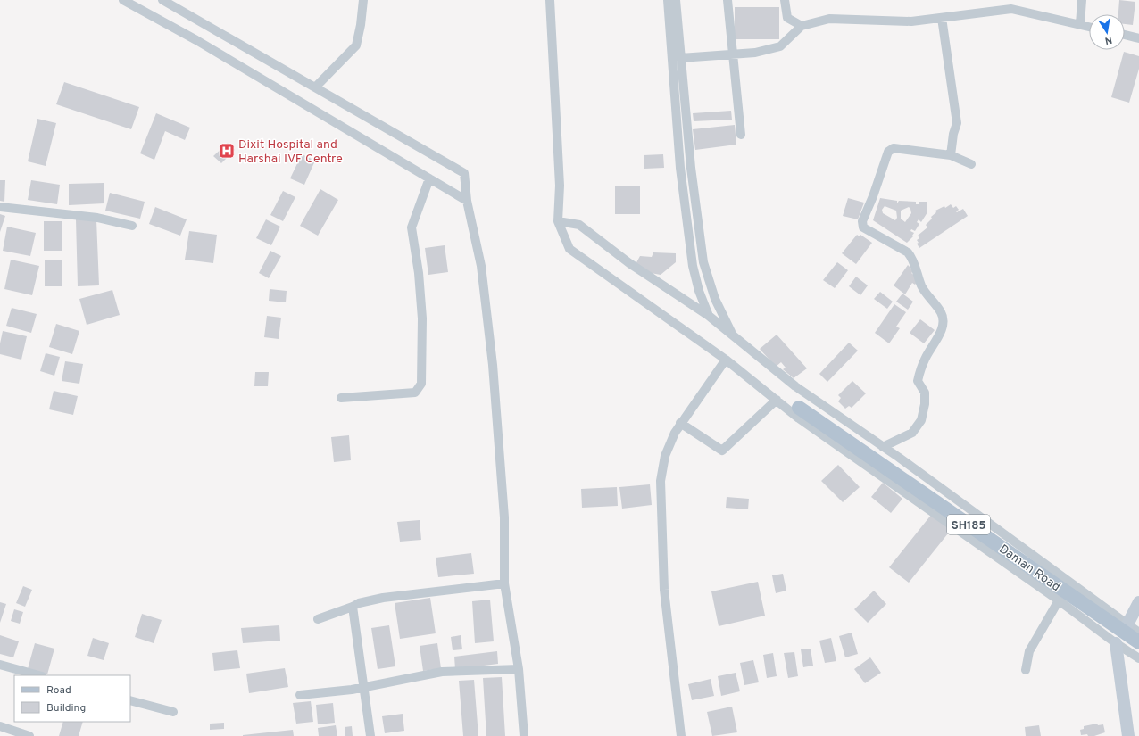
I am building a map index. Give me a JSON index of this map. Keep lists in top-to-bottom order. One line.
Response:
{"streets":{"main road":["SH185","Daman Road"]},"places":{"hospital":["Dixit Hospital and Harshai IVF Centre"]},"legend":["Road","Building"],"north":"bottom"}
